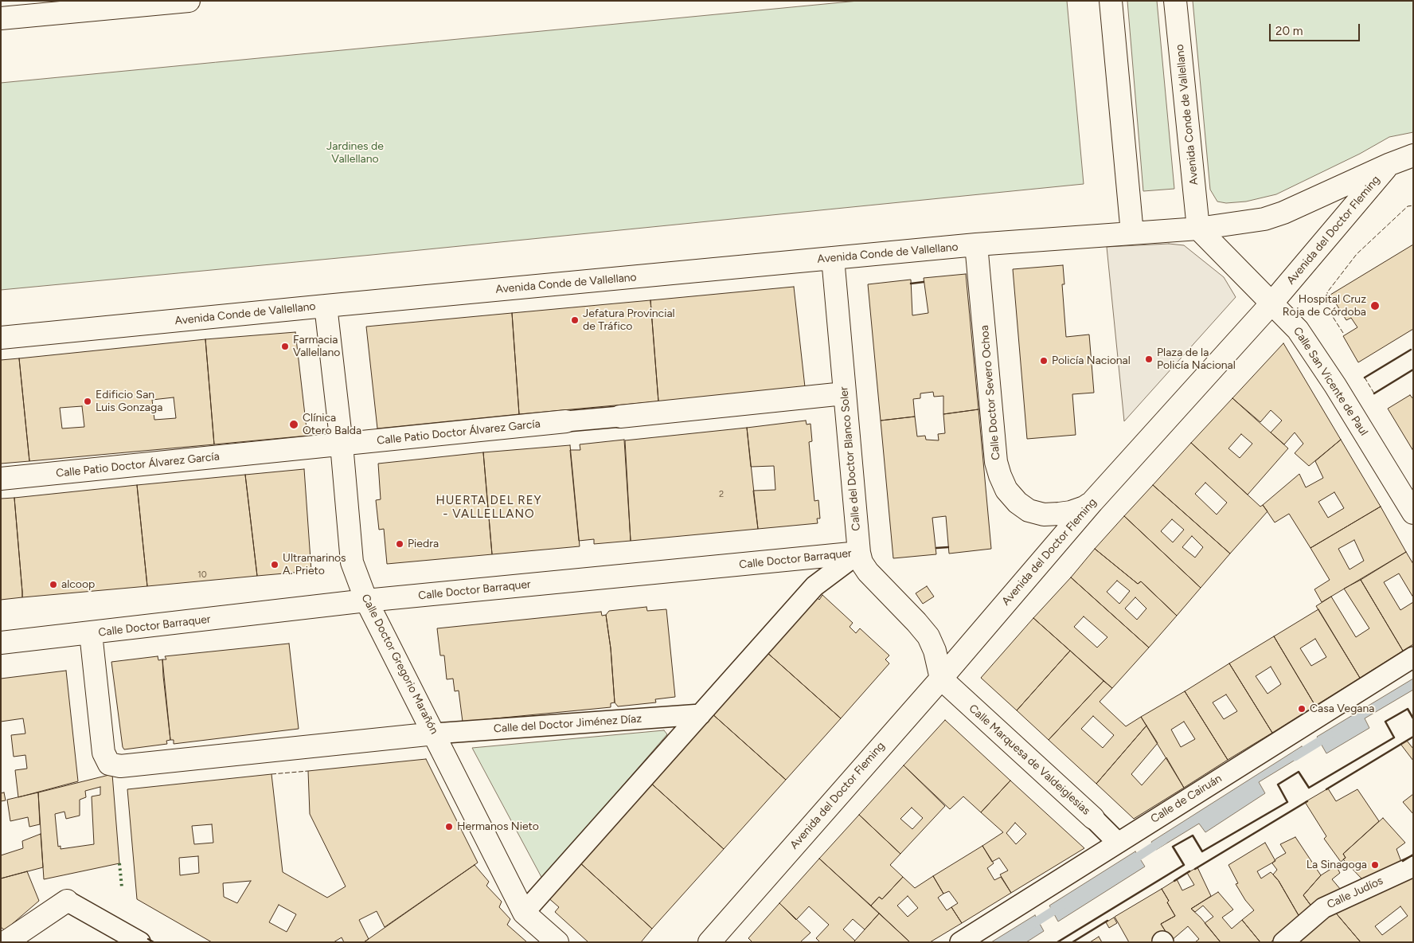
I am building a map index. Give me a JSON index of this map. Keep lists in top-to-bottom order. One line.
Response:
{"streets":{"street":["Avenida Conde de Vallellano","Avenida del Doctor Fleming","Calle San Vicente de Paul","Calle Doctor Severo Ochoa","Calle Patio Doctor Álvarez García","Calle del Doctor Blanco Soler","Calle Doctor Barraquer","Calle Doctor Gregorio Marañón","Calle del Doctor Jiménez Díaz","Calle Marquesa de Valdeiglesias","Calle de Cairuán","Calle Judíos"]},"crossings":[["Avenida Conde de Vallellano","Avenida del Doctor Fleming"],["Avenida Conde de Vallellano","Calle San Vicente de Paul"],["Avenida Conde de Vallellano","Calle Doctor Severo Ochoa"],["Avenida Conde de Vallellano","Calle del Doctor Blanco Soler"],["Avenida Conde de Vallellano","Calle Doctor Gregorio Marañón"],["Avenida del Doctor Fleming","Calle San Vicente de Paul"],["Avenida del Doctor Fleming","Calle Doctor Severo Ochoa"],["Avenida del Doctor Fleming","Calle del Doctor Blanco Soler"],["Avenida del Doctor Fleming","Calle Marquesa de Valdeiglesias"],["Calle Patio Doctor Álvarez García","Calle del Doctor Blanco Soler"],["Calle Patio Doctor Álvarez García","Calle Doctor Gregorio Marañón"],["Calle del Doctor Blanco Soler","Calle Doctor Barraquer"],["Calle del Doctor Blanco Soler","Calle Marquesa de Valdeiglesias"],["Calle Doctor Barraquer","Calle Doctor Gregorio Marañón"],["Calle Doctor Barraquer","Calle del Doctor Jiménez Díaz"],["Calle Doctor Gregorio Marañón","Calle del Doctor Jiménez Díaz"],["Calle Marquesa de Valdeiglesias","Calle de Cairuán"]],"districts":["HUERTA DEL REY - VALLELLANO"],"parks":["Jardines de Vallellano"],"places":["Hospital Cruz Roja de Córdoba","Jefatura Provincial de Tráfico","Farmacia Vallellano","Plaza de la Policía Nacional","Policía Nacional","Edificio San Luis Gonzaga","Clínica Otero Balda","Piedra","Ultramarinos A. Prieto","alcoop","Casa Vegana","Hermanos Nieto","La Sinagoga"],"house_numbers":["2","10"],"scale_bar":"20 m"}
